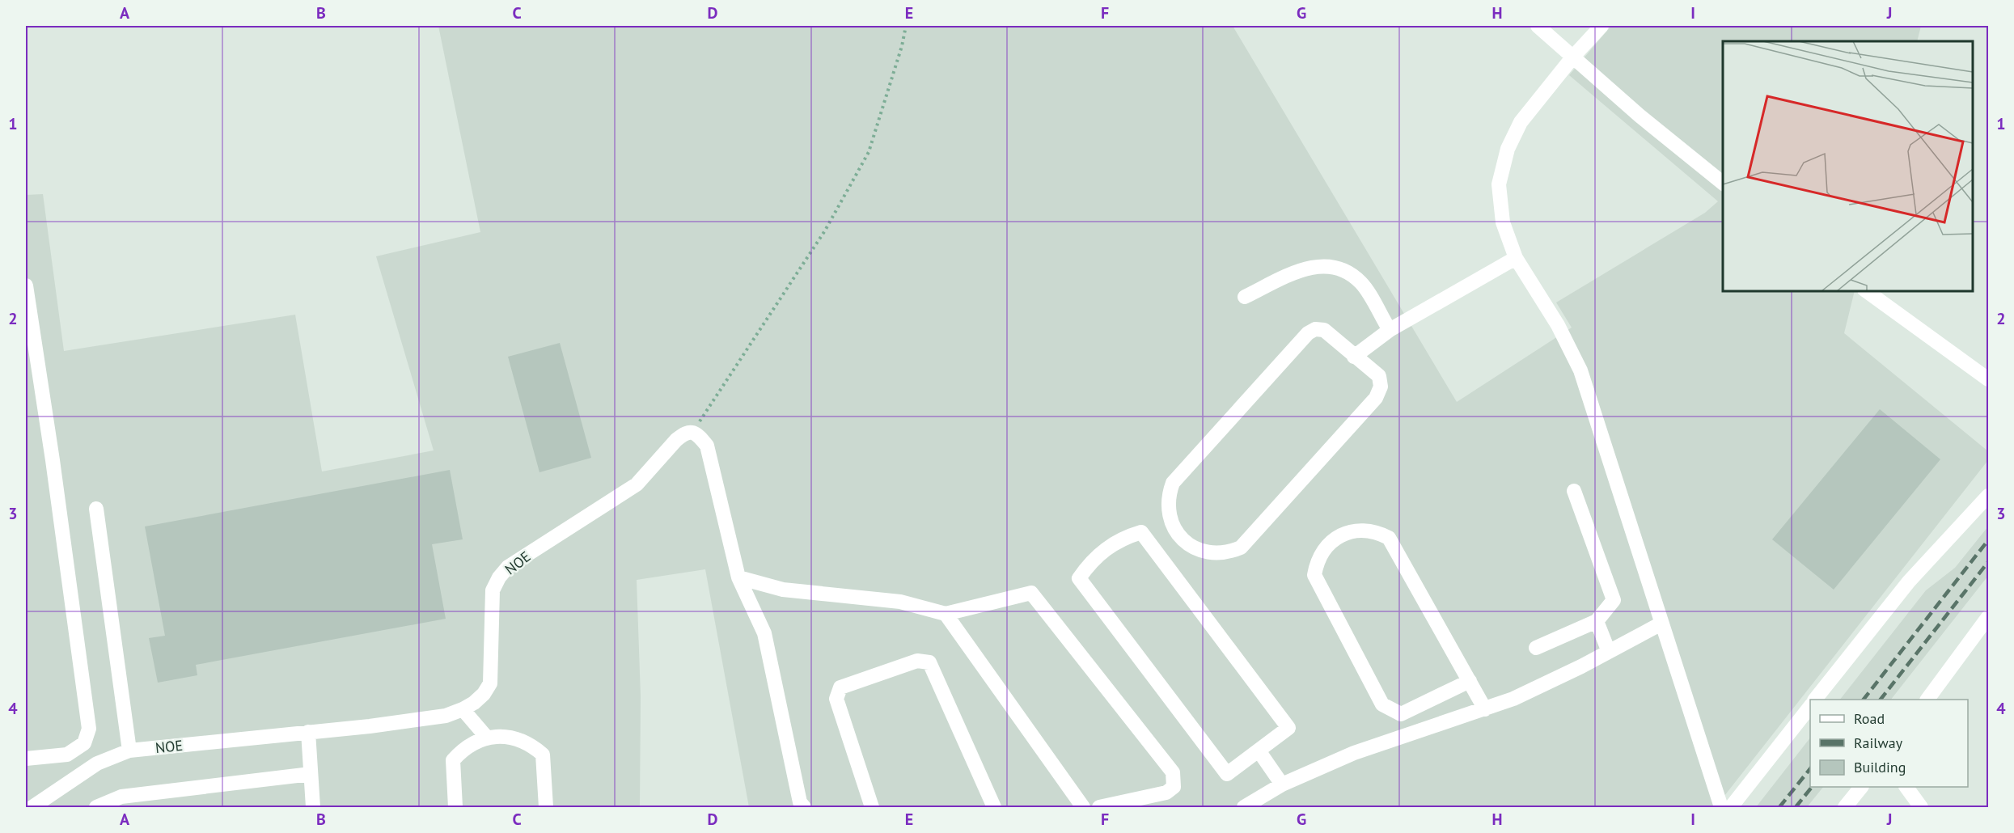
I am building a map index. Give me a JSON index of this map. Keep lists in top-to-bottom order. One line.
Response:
{"streets":{"street":["NOE"]},"legend":["Road","Railway","Building"],"grid":{"columns":["A","B","C","D","E","F","G","H","I","J"],"rows":["1","2","3","4"]}}
